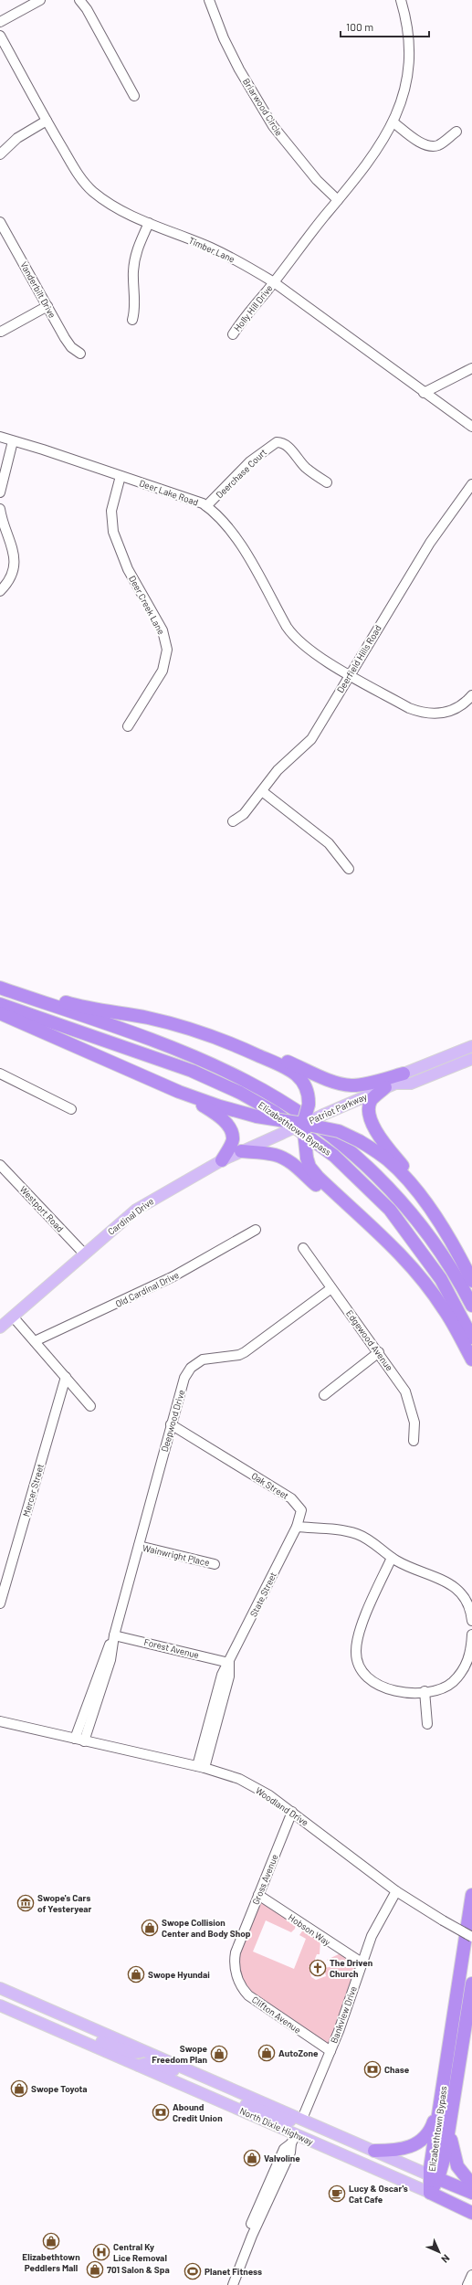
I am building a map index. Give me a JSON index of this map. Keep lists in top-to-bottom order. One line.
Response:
{"streets":{"highway":["Elizabethtown Bypass","North Dixie Highway"],"main road":["Patriot Parkway","Cardinal Drive"],"street":["Briarwood Circle","Timber Lane","Vanderbilt Drive","Holly Hill Drive","Deerchase Court","Deer Lake Road","Deer Creek Lane","Deerfield Hills Road","Westport Road","Old Cardinal Drive","Edgewood Avenue","Deepwood Drive","Oak Street","Mercer Street","Wainwright Place","State Street","Forest Avenue","Woodland Drive","Gross Avenue","Hobson Way","Clifton Avenue","Bankview Drive"]},"crossings":[["Timber Lane","Holly Hill Drive"],["Deerchase Court","Deer Lake Road"],["Deer Lake Road","Deer Creek Lane"],["Deer Lake Road","Deerfield Hills Road"],["Patriot Parkway","Cardinal Drive"],["Elizabethtown Bypass","North Dixie Highway"],["Westport Road","Cardinal Drive"],["Edgewood Avenue","Deepwood Drive"],["Deepwood Drive","Oak Street"],["Deepwood Drive","Wainwright Place"],["Deepwood Drive","Forest Avenue"],["Deepwood Drive","Woodland Drive"],["Oak Street","State Street"],["State Street","Forest Avenue"],["State Street","Woodland Drive"],["Woodland Drive","Gross Avenue"],["Woodland Drive","Bankview Drive"],["Gross Avenue","Hobson Way"],["Gross Avenue","Clifton Avenue"],["Hobson Way","Bankview Drive"],["Clifton Avenue","Bankview Drive"],["Bankview Drive","North Dixie Highway"]],"places":{"museum":["Swope's Cars of Yesteryear"],"shop":["Swope Collision Center and Body Shop","Swope Hyundai","AutoZone","Swope Freedom Plan","Swope Toyota","Valvoline","Elizabethtown Peddlers Mall","701 Salon & Spa"],"church":["The Driven Church"],"bank":["Chase","Abound Credit Union"],"cafe":["Lucy & Oscar's Cat Cafe"],"hospital":["Central Ky Lice Removal"],"sports":["Planet Fitness"]},"scale_bar":"100 m","north":"bottom right"}
